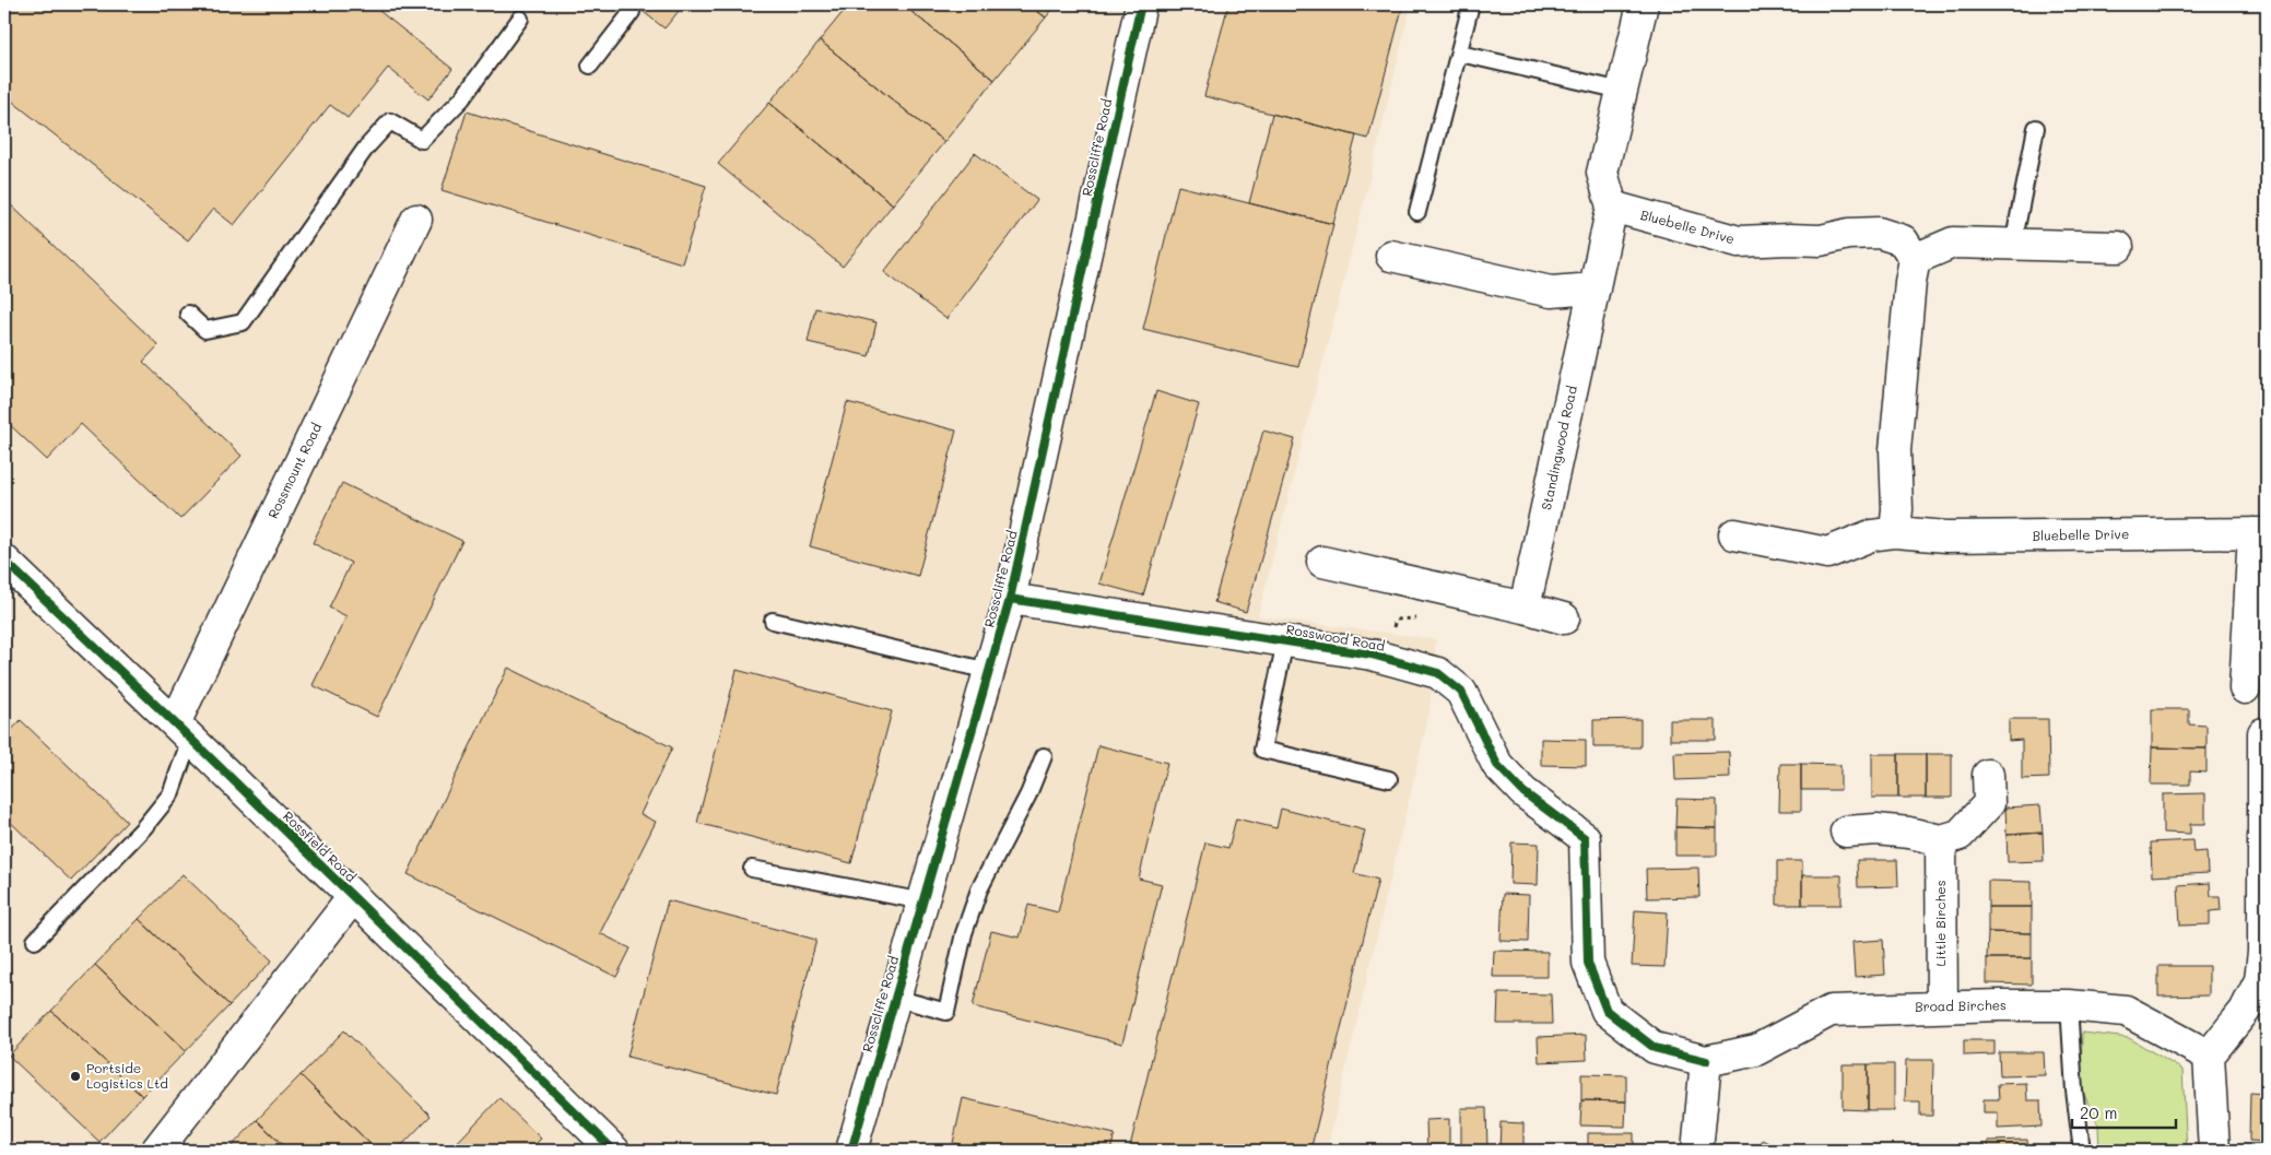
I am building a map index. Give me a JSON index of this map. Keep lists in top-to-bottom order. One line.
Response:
{"streets":{"street":["Rosscliffe Road","Bluebelle Drive","Standingwood Road","Rossmount Road","Rosswood Road","Rossfield Road","Little Birches","Broad Birches"]},"crossings":[["Rosscliffe Road","Rosswood Road"],["Bluebelle Drive","Standingwood Road"],["Rossmount Road","Rossfield Road"],["Rosswood Road","Broad Birches"],["Little Birches","Broad Birches"]],"places":["Portside Logistics Ltd"],"scale_bar":"20 m"}
